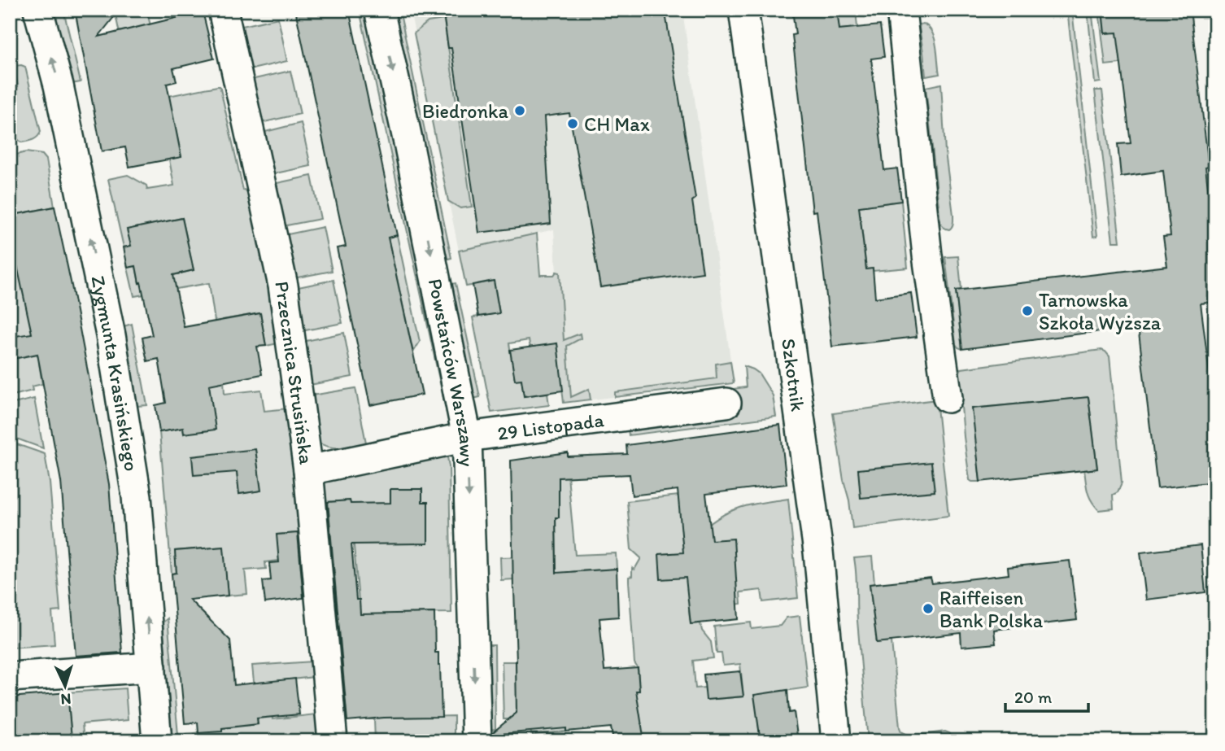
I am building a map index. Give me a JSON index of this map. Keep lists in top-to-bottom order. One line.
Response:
{"streets":{"street":["Zygmunta Krasińskiego","Przecznica Strusińska","Powstańców Warszawy","Szkotnik","29 Listopada"]},"crossings":[["Przecznica Strusińska","29 Listopada"],["Powstańców Warszawy","29 Listopada"]],"one_way":["Zygmunta Krasińskiego","Powstańców Warszawy"],"places":["Biedronka","CH Max","Tarnowska Szkoła Wyższa","Raiffeisen Bank Polska"],"scale_bar":"20 m","north":"bottom"}
